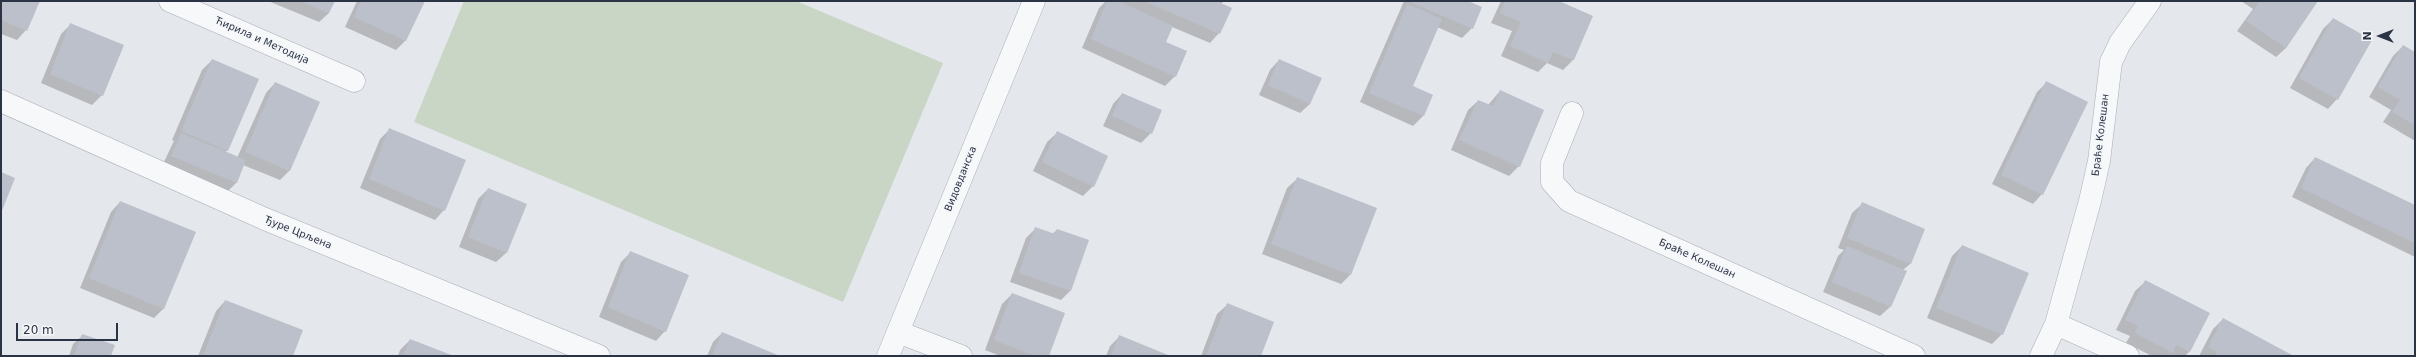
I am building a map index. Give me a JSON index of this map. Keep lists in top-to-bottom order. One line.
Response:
{"streets":{"street":["Ћирила и Методија","Браће Колешан","Видовданска","Ђуре Црљена"]},"scale_bar":"20 m","north":"left"}
